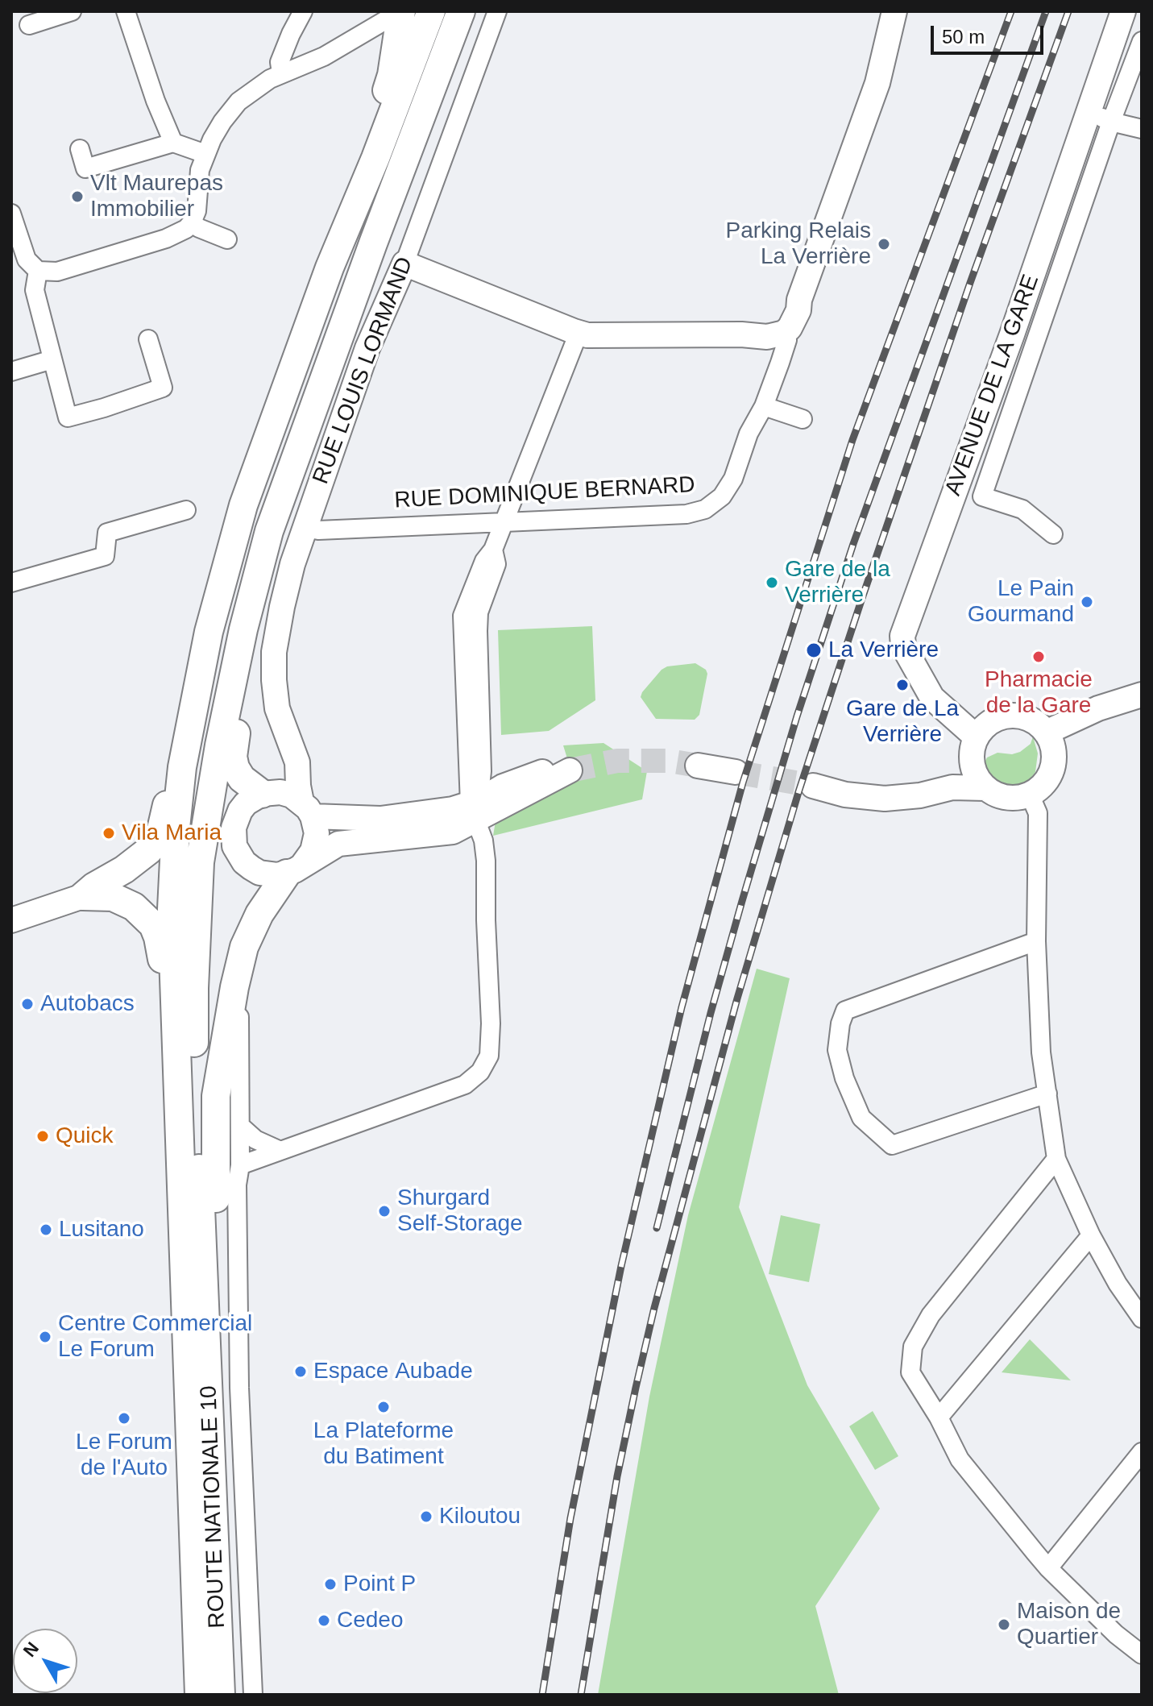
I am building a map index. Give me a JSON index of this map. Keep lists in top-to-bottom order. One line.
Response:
{"streets":{"main road":["ROUTE NATIONALE 10"],"street":["RUE LOUIS LORMAND","AVENUE DE LA GARE","RUE DOMINIQUE BERNARD"]},"crossings":[["RUE LOUIS LORMAND","RUE DOMINIQUE BERNARD"]],"places":["Vlt Maurepas Immobilier","Parking Relais La Verrière","Gare de la Verrière","Le Pain Gourmand","La Verrière","Pharmacie de la Gare","Gare de La Verrière","Vila Maria","Autobacs","Quick","Shurgard Self-Storage","Lusitano","Centre Commercial Le Forum","Espace Aubade","La Plateforme du Batiment","Le Forum de l'Auto","Kiloutou","Point P","Cedeo","Maison de Quartier"],"scale_bar":"50 m","north":"top left"}
